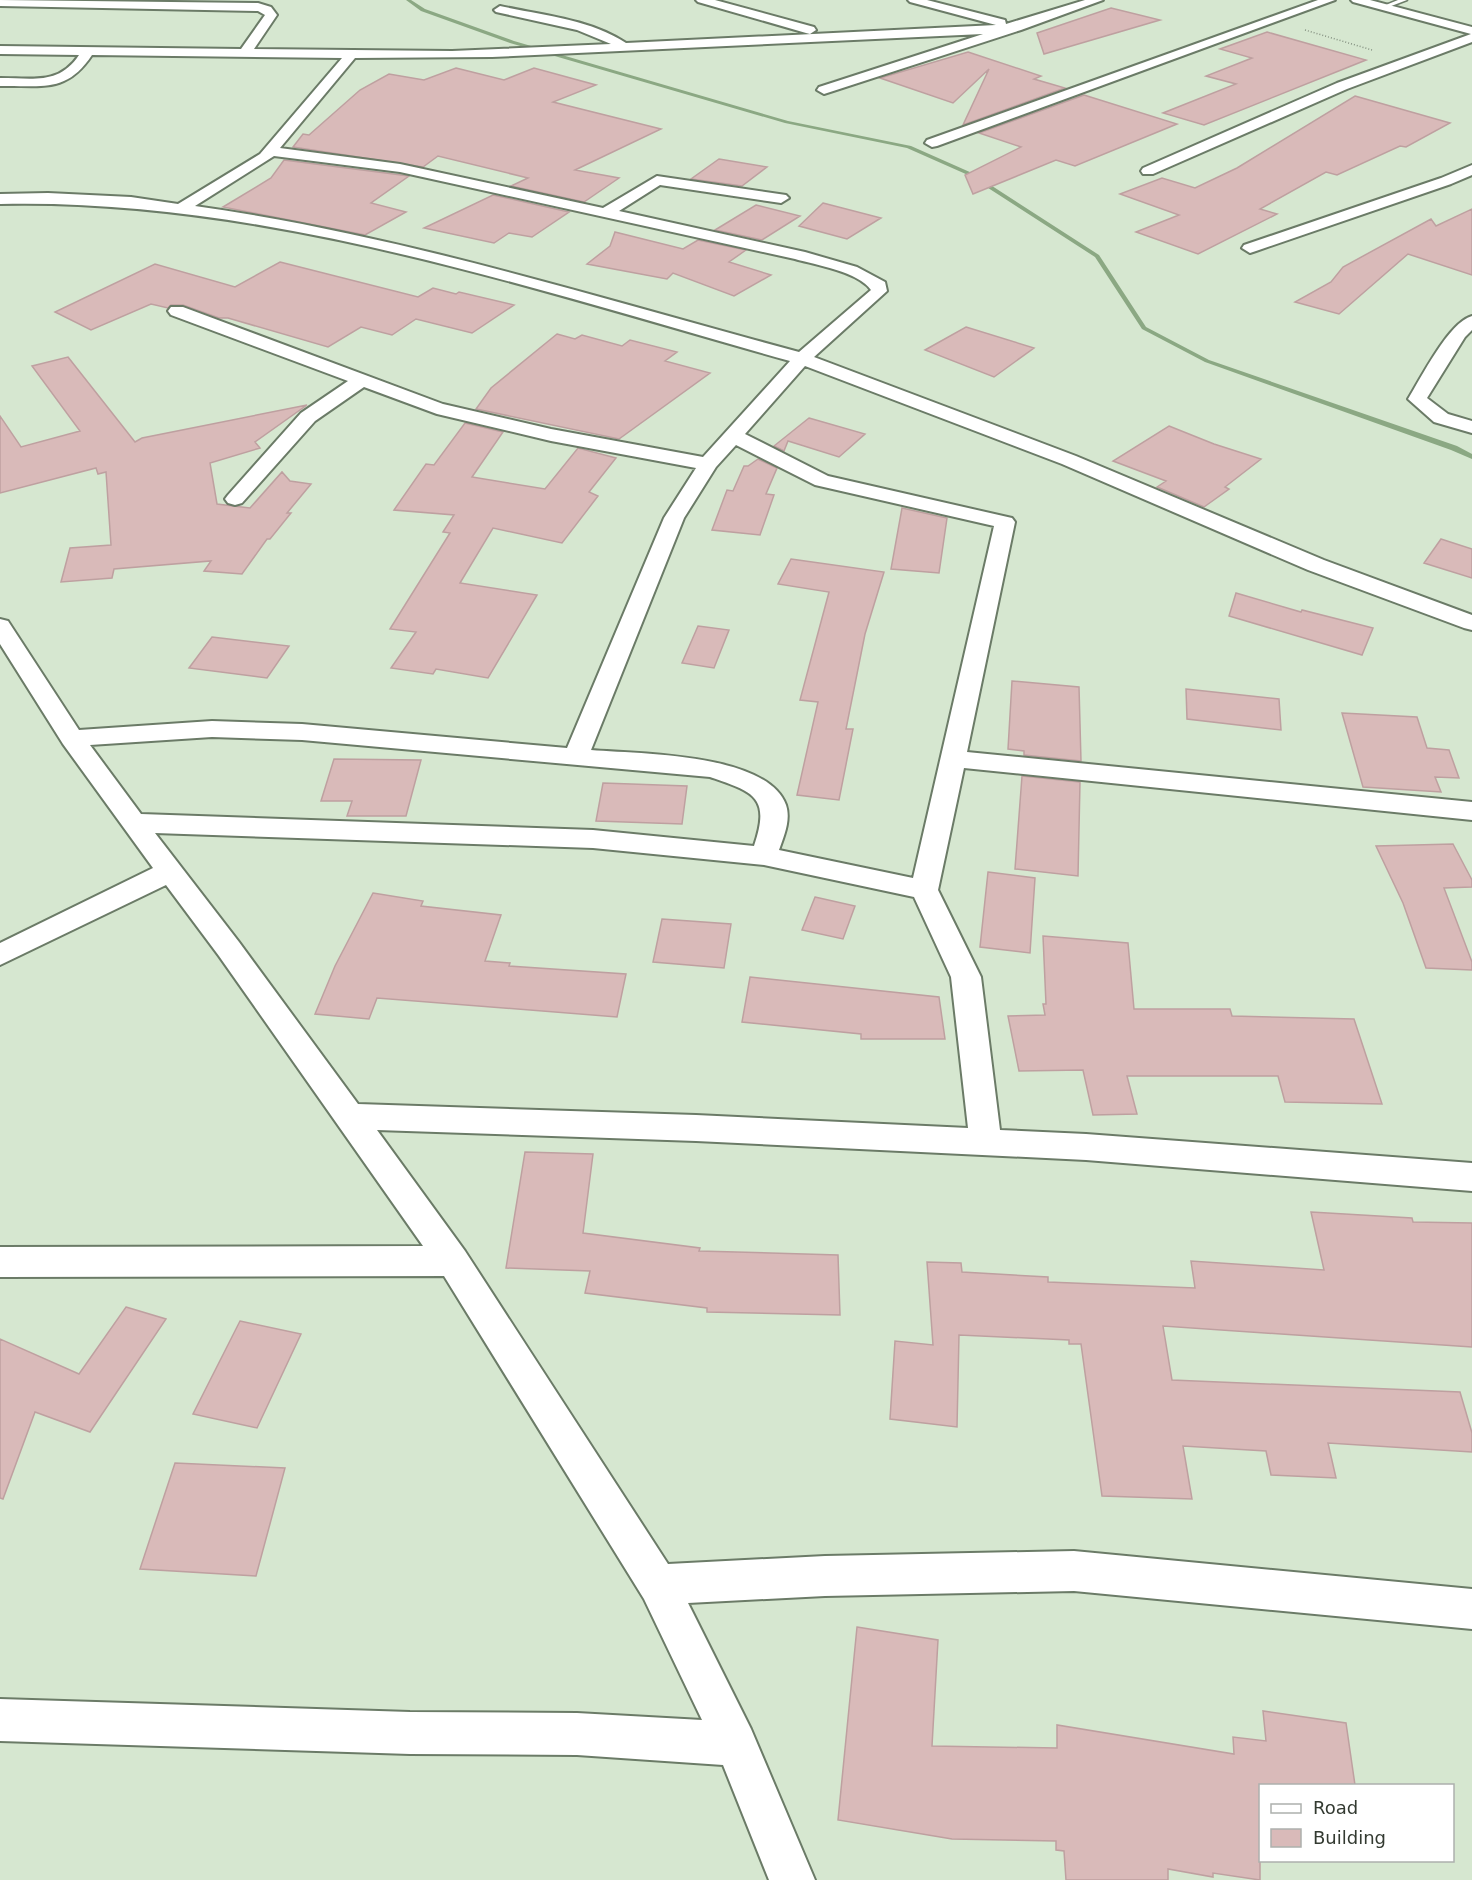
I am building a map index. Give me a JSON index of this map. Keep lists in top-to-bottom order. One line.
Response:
{"legend":["Road","Building"]}
